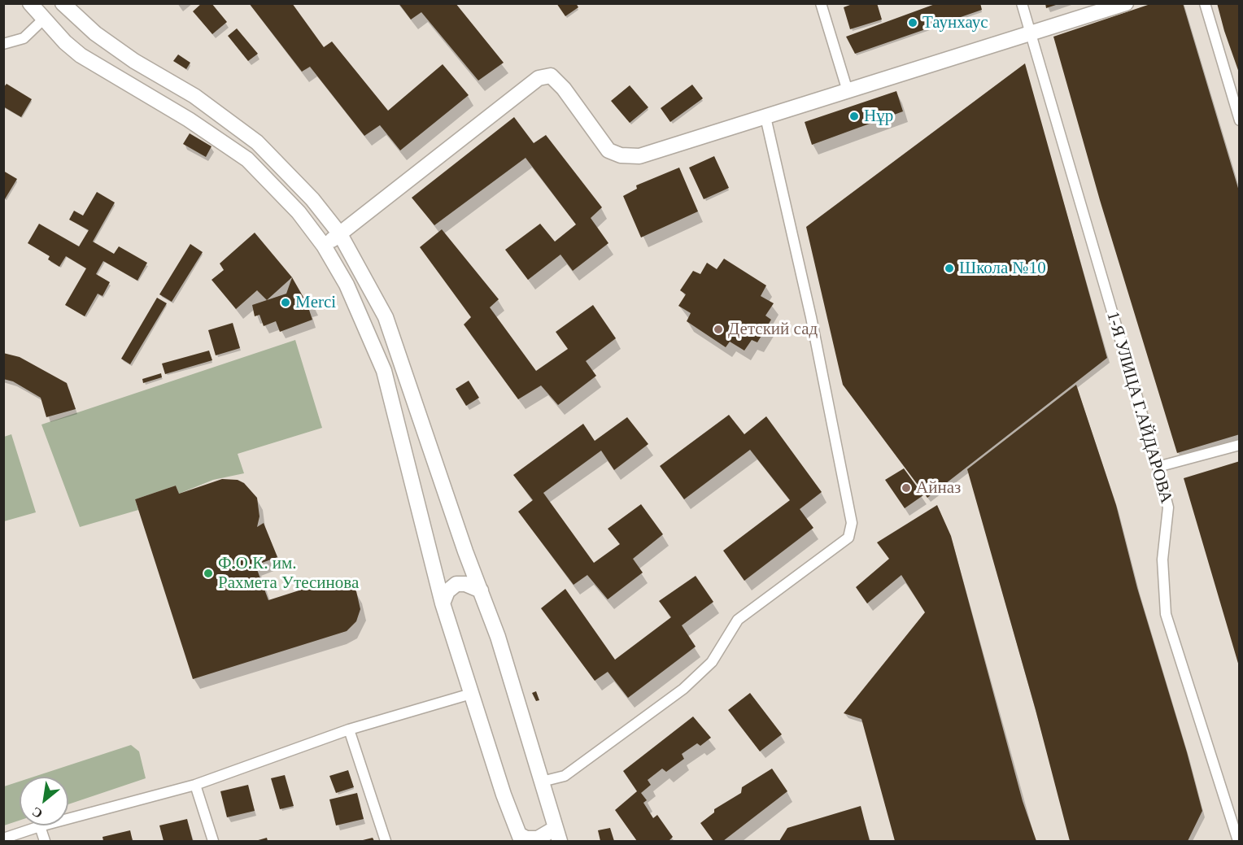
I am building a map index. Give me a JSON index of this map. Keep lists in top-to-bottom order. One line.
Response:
{"streets":{"street":["1-Я УЛИЦА Г.АЙДАРОВА"]},"places":["Таунхаус","Нұр","Школа №10","Merci","Детский сад","Айназ","Ф.О.К. им. Рахмета Утесинова"],"north":"bottom left"}
